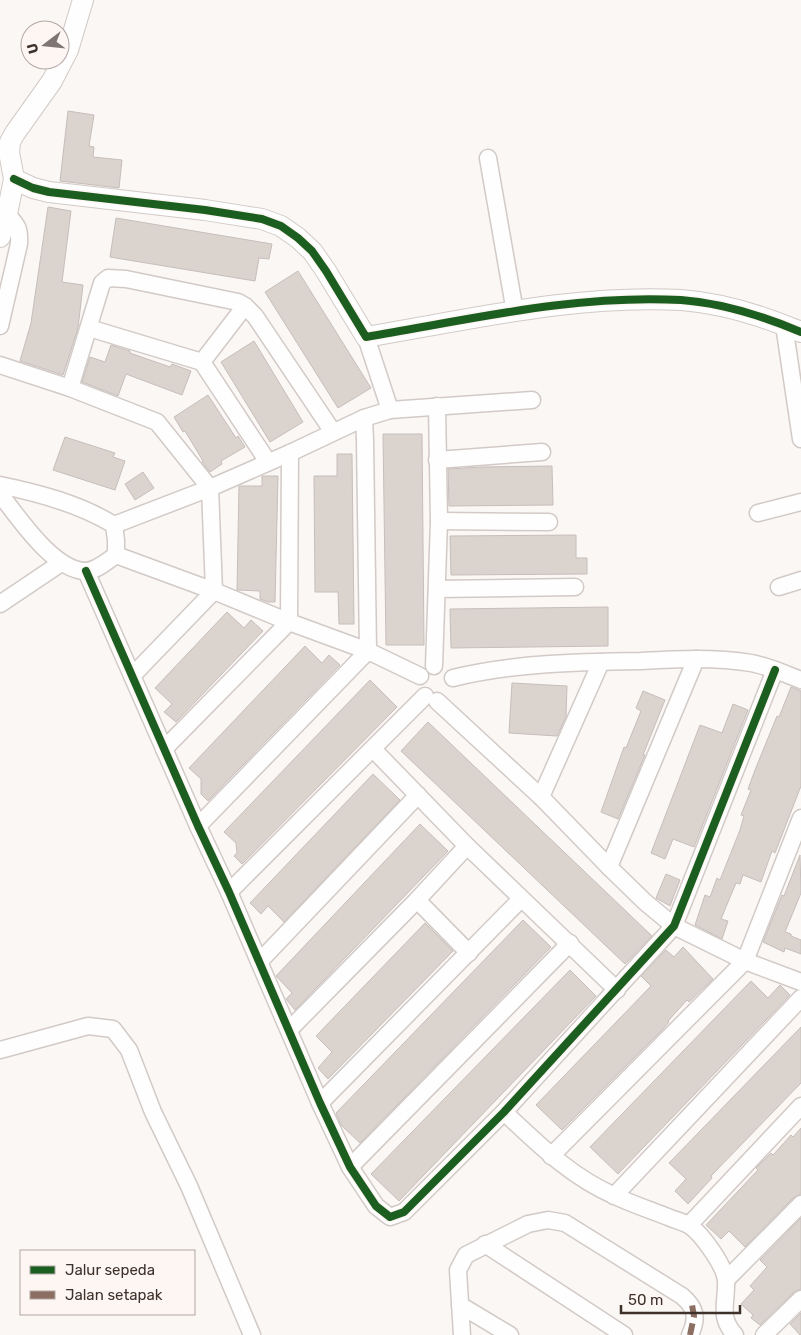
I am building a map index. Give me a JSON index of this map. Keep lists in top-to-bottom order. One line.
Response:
{"legend":["Jalur sepeda","Jalan setapak"],"scale_bar":"50 m","north":"left"}
